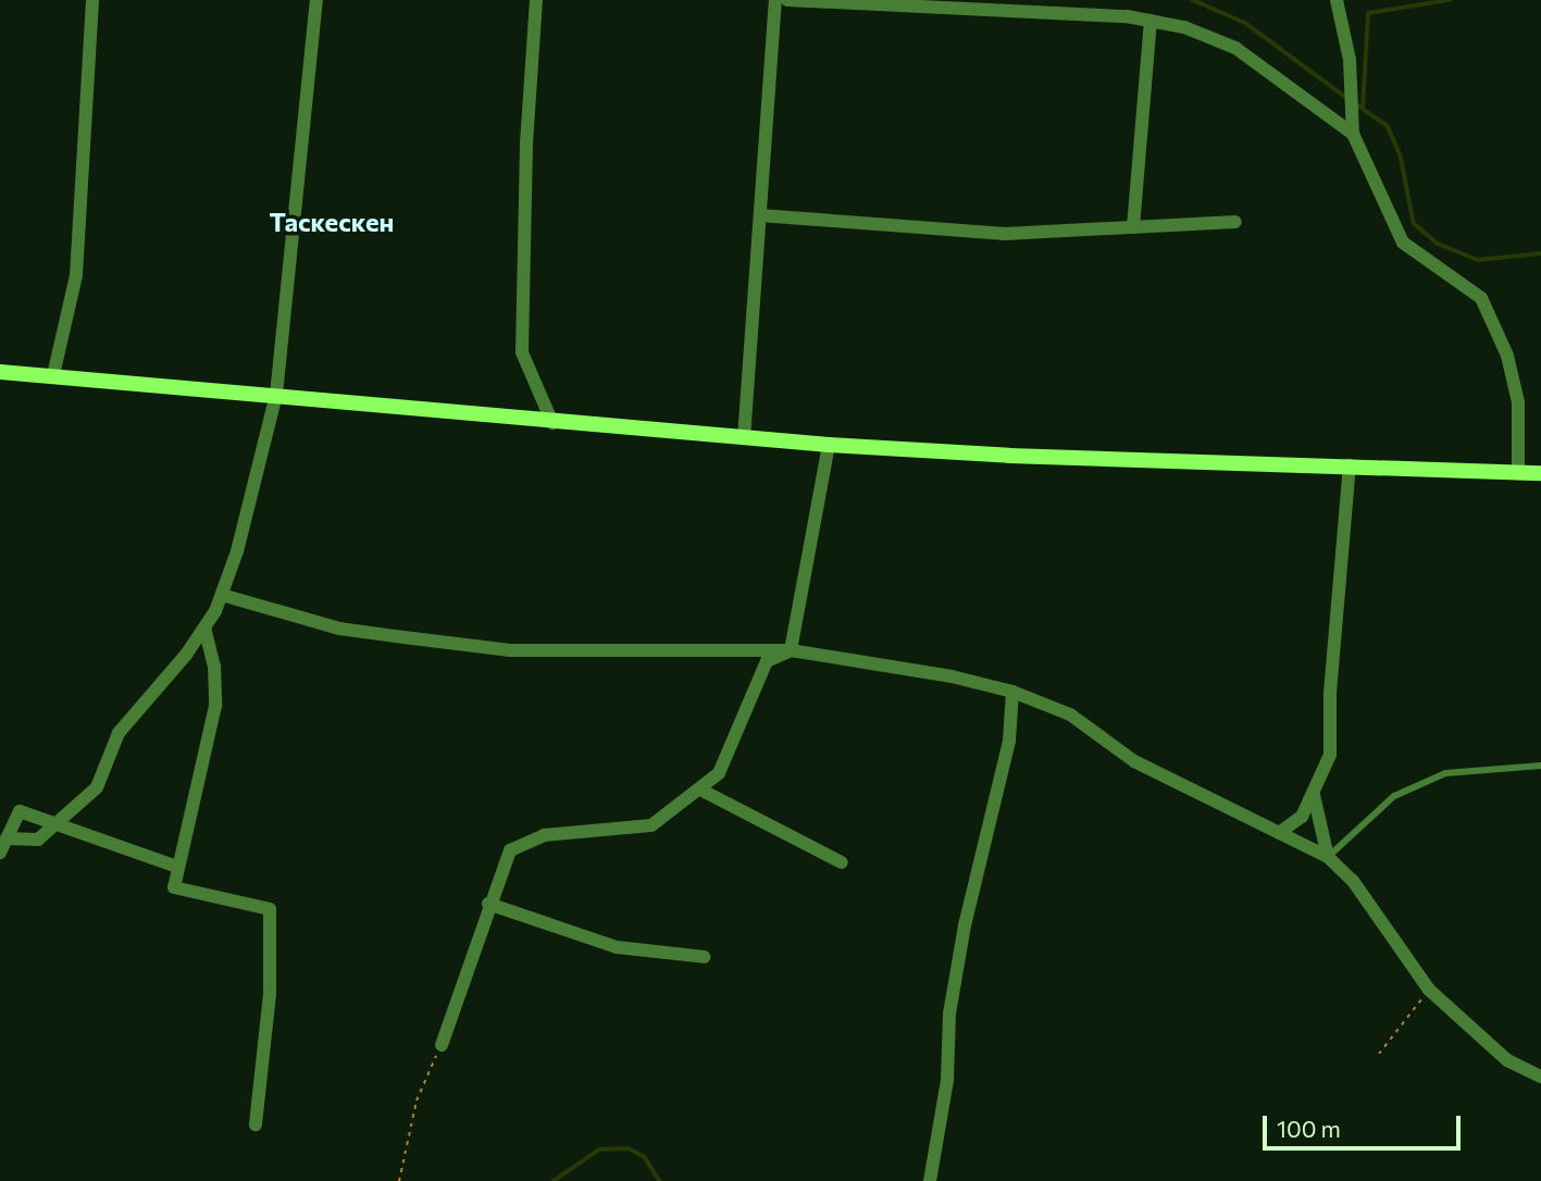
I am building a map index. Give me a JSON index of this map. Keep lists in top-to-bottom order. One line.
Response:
{"districts":["Таскескен"],"scale_bar":"100 m"}
